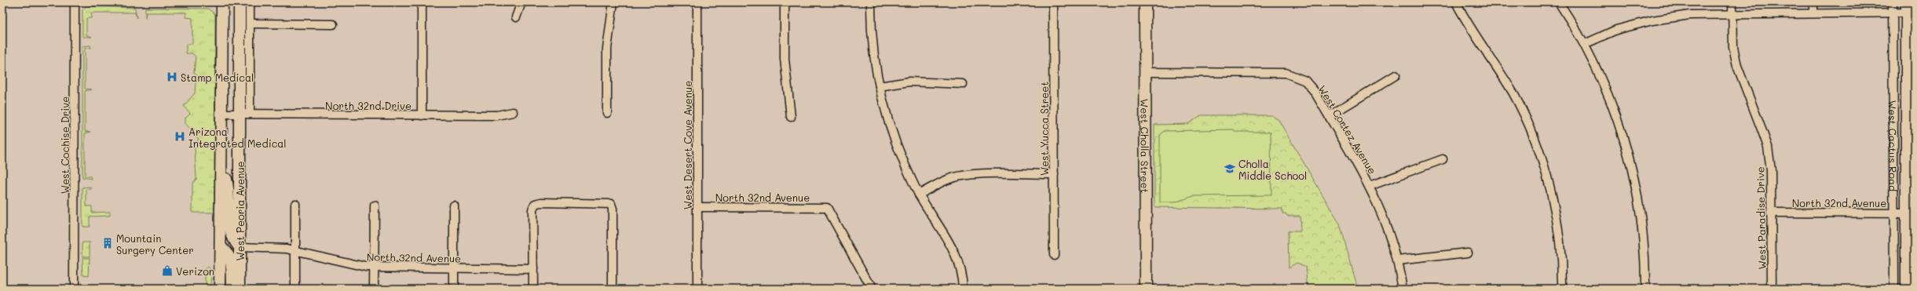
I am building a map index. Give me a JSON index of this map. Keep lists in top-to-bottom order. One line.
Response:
{"streets":{"main road":["West Cholla Street","West Cactus Road","West Peoria Avenue"],"street":["North 32nd Drive","West Yucca Street","West Cortez Avenue","West Cochise Drive","West Desert Cove Avenue","North 32nd Avenue","West Paradise Drive"]},"crossings":[["North 32nd Drive","West Peoria Avenue"],["West Cortez Avenue","West Cholla Street"],["West Desert Cove Avenue","North 32nd Avenue"],["West Cactus Road","North 32nd Avenue"],["North 32nd Avenue","West Peoria Avenue"],["North 32nd Avenue","West Paradise Drive"]],"places":{"hospital":["Stamp Medical","Arizona Integrated Medical"],"school or university":["Cholla Middle School"],"building":["Mountain Surgery Center"],"shop":["Verizon"]}}
